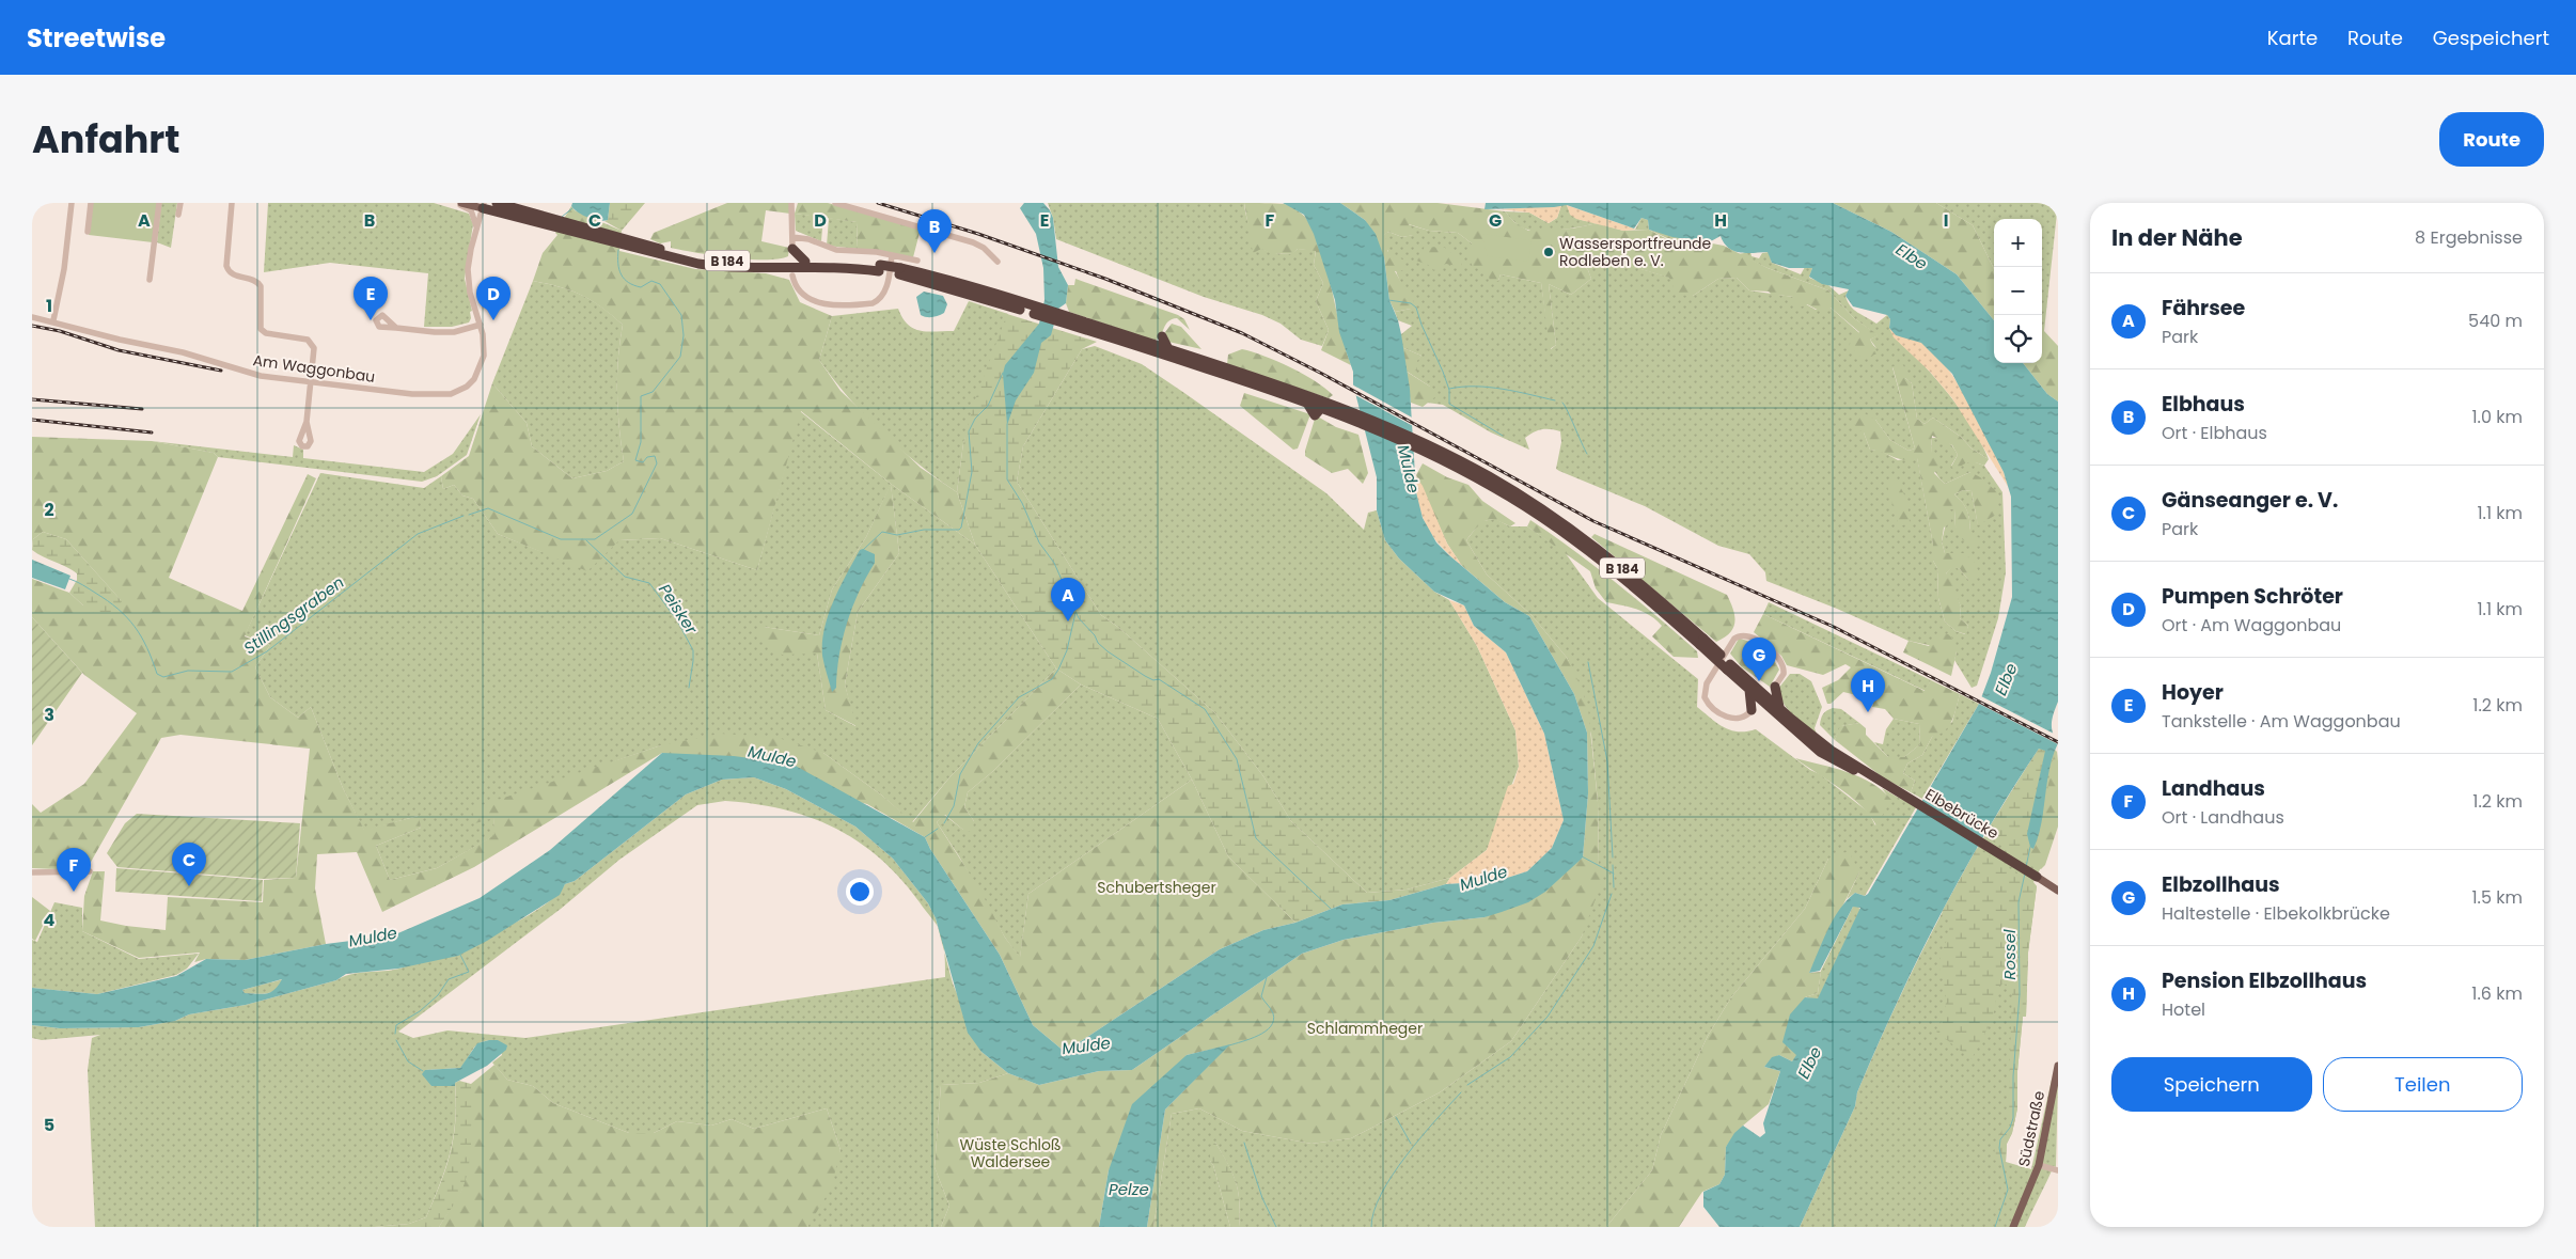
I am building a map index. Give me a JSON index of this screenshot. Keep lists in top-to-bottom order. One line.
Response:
{"streets":{"highway":["B 184","Elbebrücke"],"main road":["Südstraße"],"street":["Am Waggonbau"]},"crossings":[["B 184","Am Waggonbau"],["B 184","Elbebrücke"]],"water":["Elbe","Mulde","Peisker","Stillingsgraben","Rossel","Pelze"],"parks":["Schubertsheger","Schlammheger","Wüste Schloß Waldersee"],"places":["Wassersportfreunde Rodleben e. V."],"page":{"header":"Streetwise","nav":["Karte","Route","Gespeichert"],"title":"Anfahrt","buttons":["Route",["Speichern","Teilen"]],"heading":["In der Nähe","8 Ergebnisse"],"pins":["B","D","E","A","G","H","C","F"],"map_buttons":["+","−"],"list":[{"mark":"A","name":"Fährsee","note":"Park","value":"540 m"},{"mark":"B","name":"Elbhaus","note":"Ort · Elbhaus","value":"1.0 km"},{"mark":"C","name":"Gänseanger e. V.","note":"Park","value":"1.1 km"},{"mark":"D","name":"Pumpen Schröter","note":"Ort · Am Waggonbau","value":"1.1 km"},{"mark":"E","name":"Hoyer","note":"Tankstelle · Am Waggonbau","value":"1.2 km"},{"mark":"F","name":"Landhaus","note":"Ort · Landhaus","value":"1.2 km"},{"mark":"G","name":"Elbzollhaus","note":"Haltestelle · Elbekolkbrücke","value":"1.5 km"},{"mark":"H","name":"Pension Elbzollhaus","note":"Hotel","value":"1.6 km"}]},"grid":{"columns":["A","B","C","D","E","F","G","H","I"],"rows":["1","2","3","4","5"]}}
